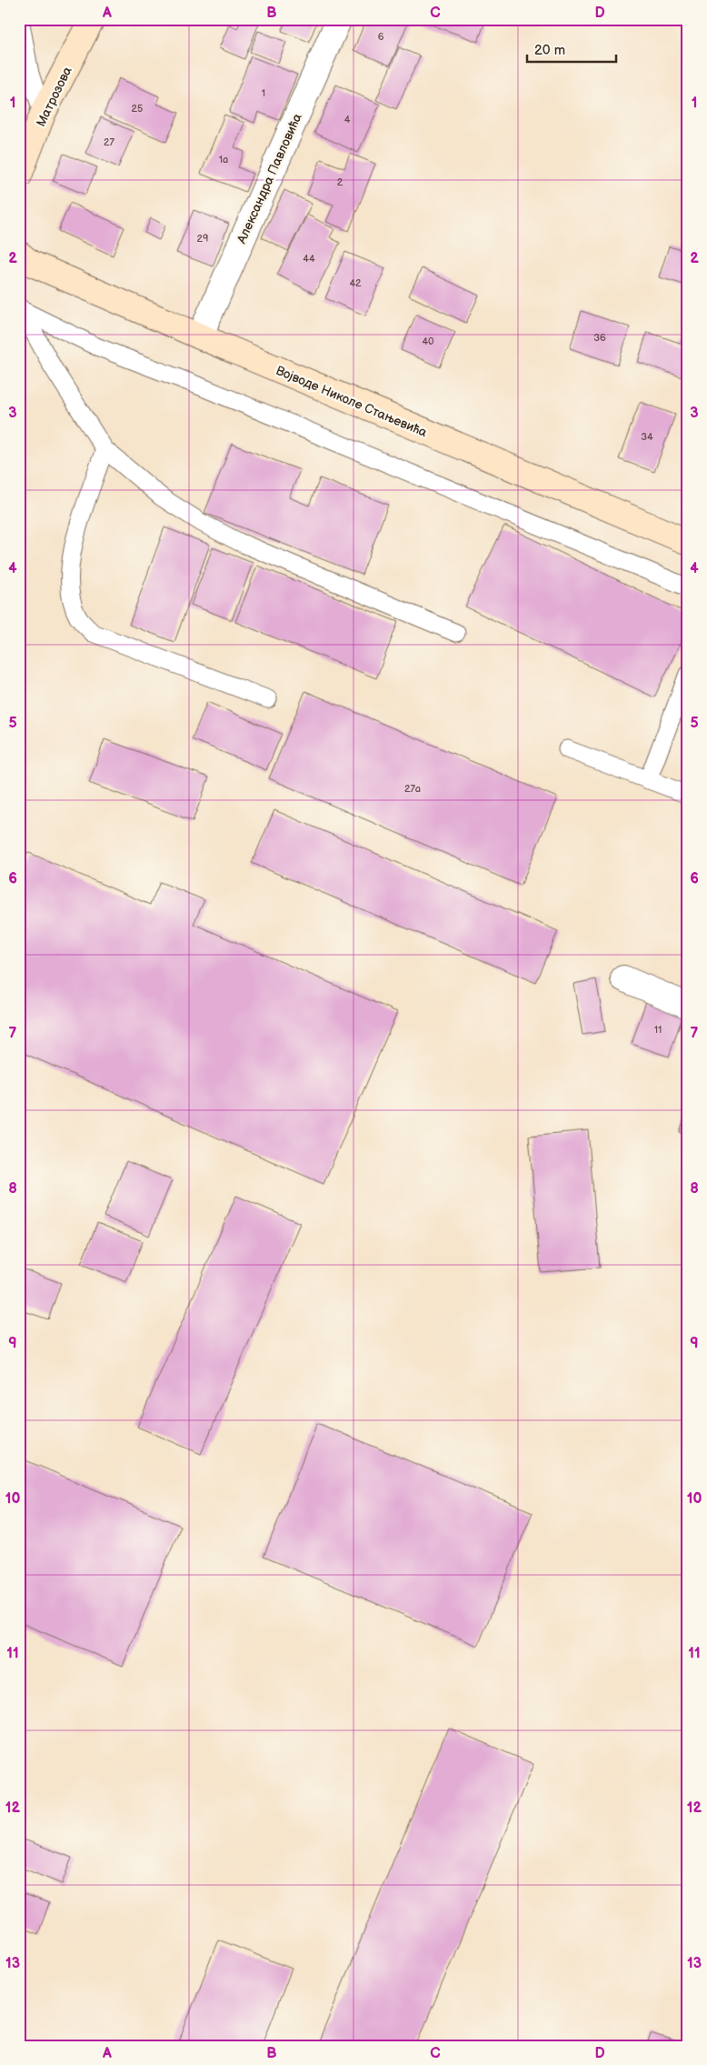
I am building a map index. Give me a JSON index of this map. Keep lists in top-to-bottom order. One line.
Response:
{"streets":{"street":["Матрозова","Александра Павловића","Војводе Николе Стањевића"]},"crossings":[["Александра Павловића","Војводе Николе Стањевића"]],"house_numbers":["6","1","25","4","27","1a","2","29","44","42","36","40","34","27a","11"],"scale_bar":"20 m","grid":{"columns":["A","B","C","D"],"rows":["1","2","3","4","5","6","7","8","9","10","11","12","13"]}}
